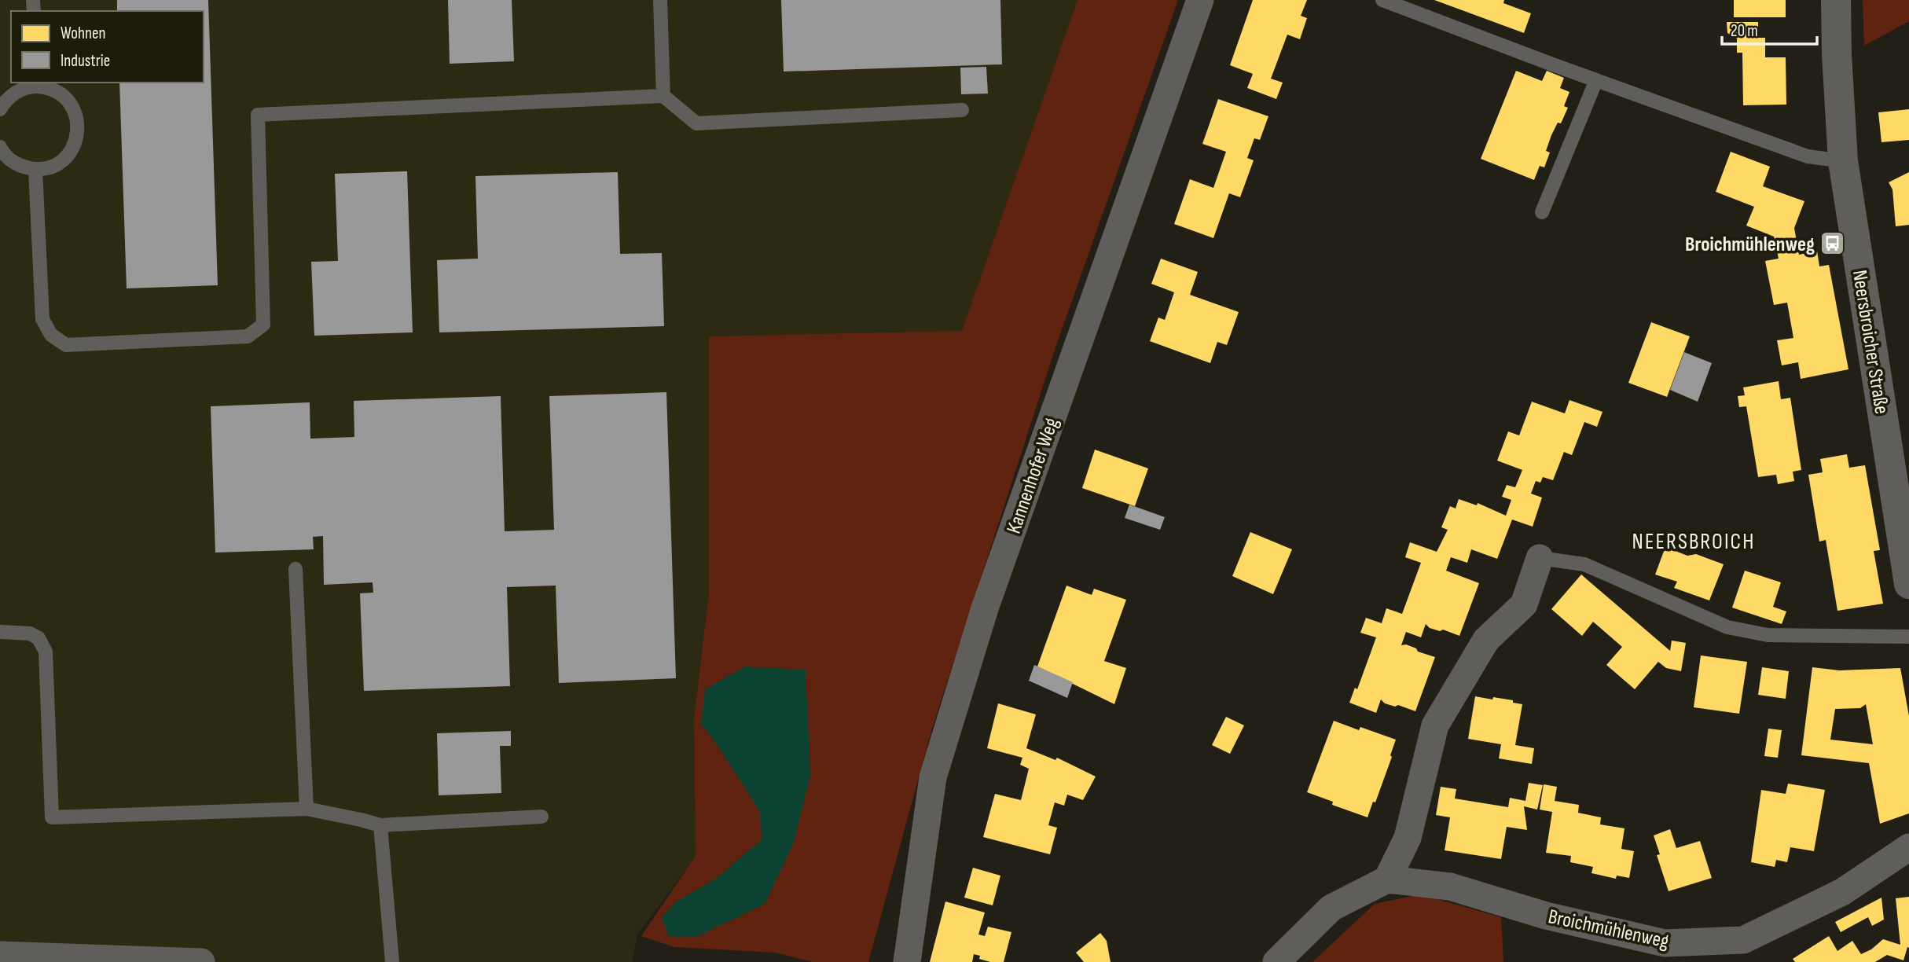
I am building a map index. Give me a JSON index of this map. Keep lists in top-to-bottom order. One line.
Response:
{"streets":{"street":["Neersbroicher Straße","Kannenhofer Weg","Broichmühlenweg"]},"districts":["NEERSBROICH"],"places":{"bus stop":["Broichmühlenweg"]},"legend":["Wohnen","Industrie"],"scale_bar":"20 m"}
